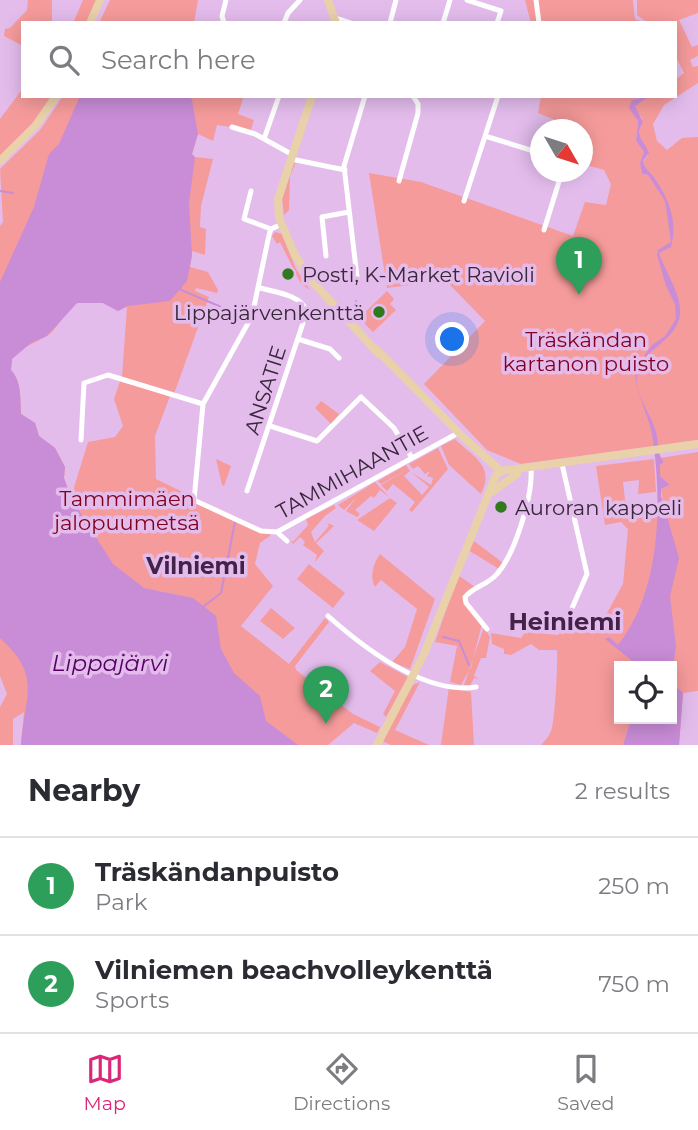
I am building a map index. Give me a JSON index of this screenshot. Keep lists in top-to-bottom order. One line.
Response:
{"streets":{"street":["ANSATIE","TAMMIHAANTIE"]},"districts":["Vilniemi","Heiniemi"],"water":["Lippajärvi"],"parks":["Träskändan kartanon puisto","Tammimäen jalopuumetsä"],"places":["Posti, K-Market Ravioli","Lippajärvenkenttä","Auroran kappeli"],"north":"bottom right","page":{"search":"Search here","pins":["1","2"],"heading":["Nearby","2 results"],"list":[{"mark":"1","name":"Träskändanpuisto","note":"Park","value":"250 m"},{"mark":"2","name":"Vilniemen beachvolleykenttä","note":"Sports","value":"750 m"}],"nav":["Map","Directions","Saved"]}}
